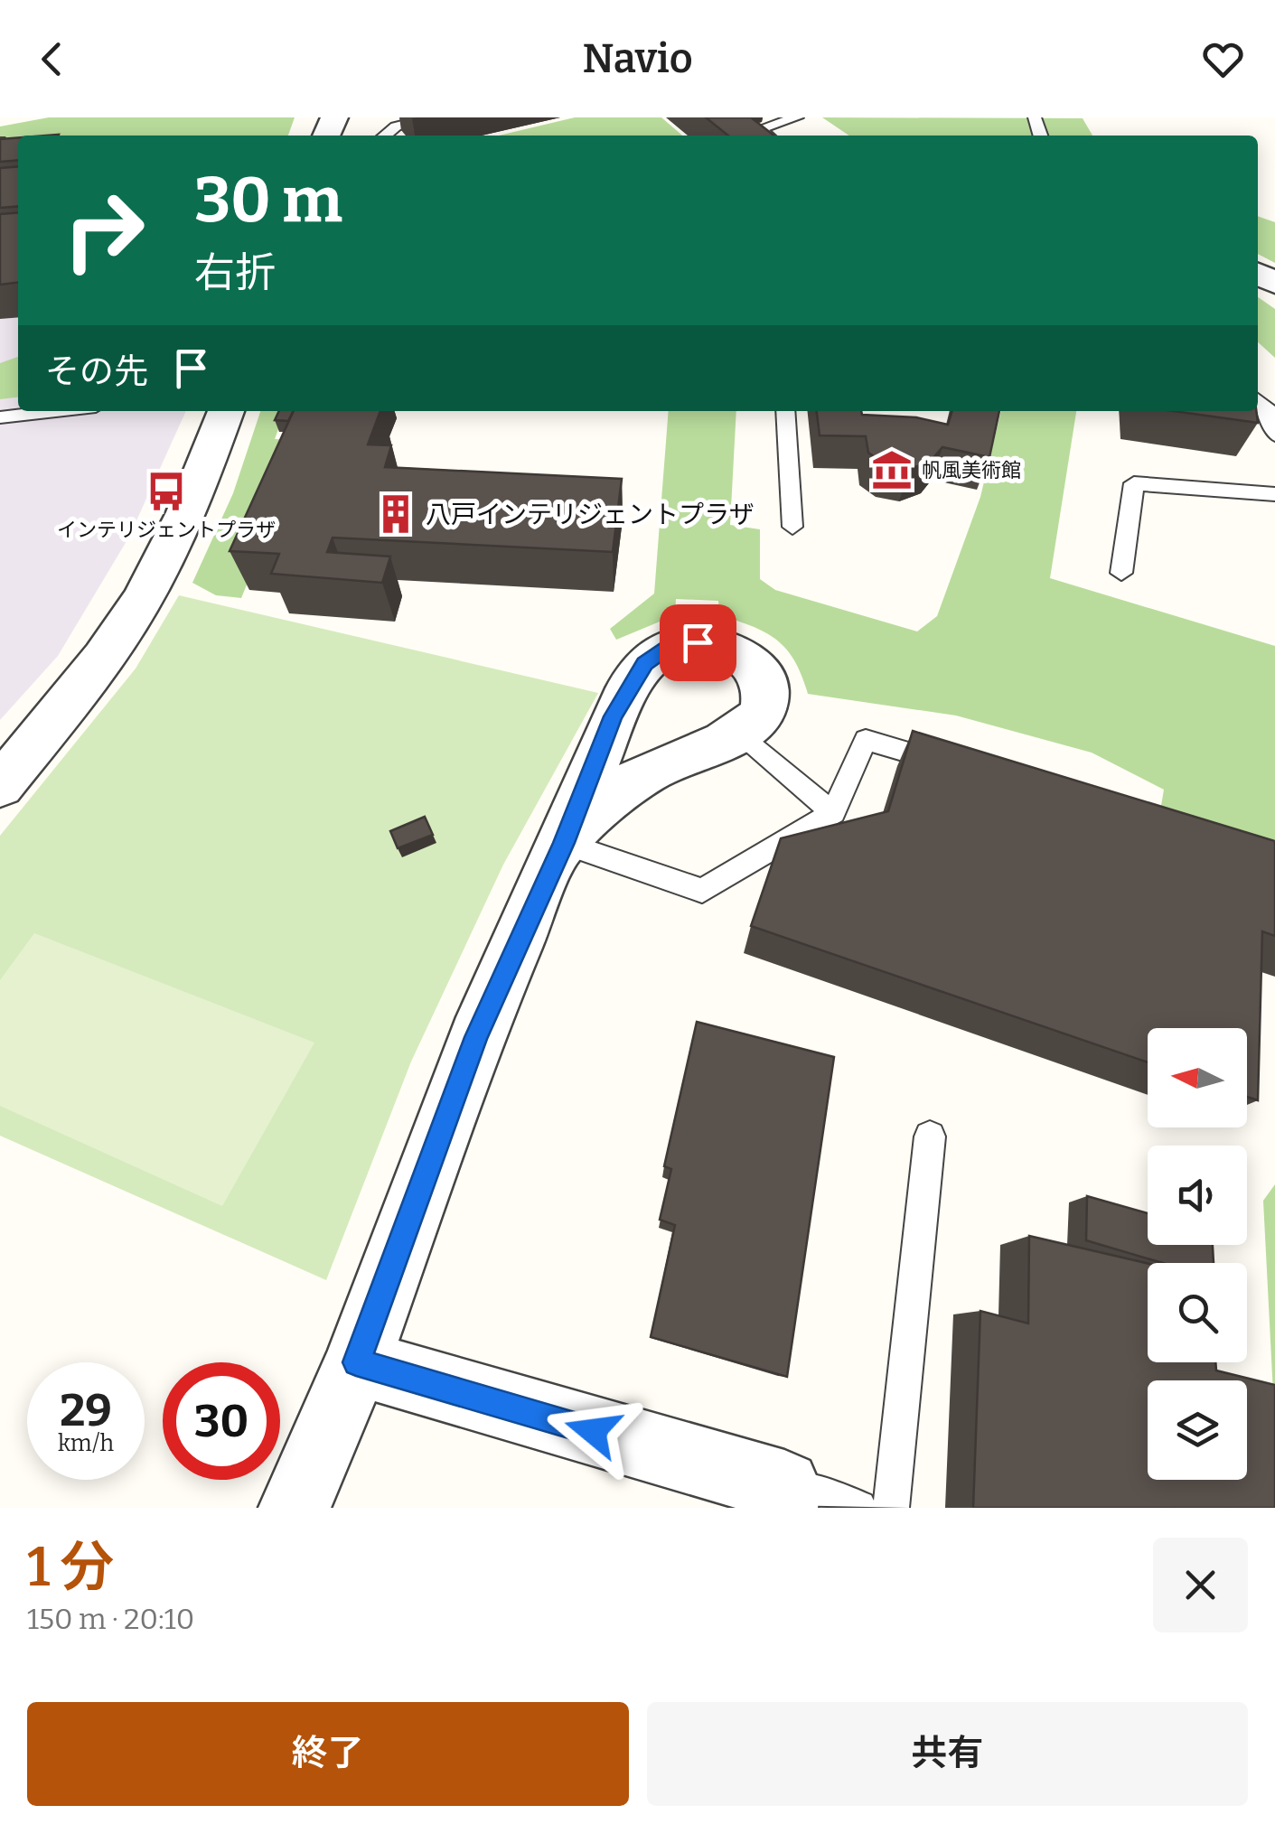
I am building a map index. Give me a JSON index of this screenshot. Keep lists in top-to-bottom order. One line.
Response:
{"places":{"museum":["帆風美術館"],"bus stop":["インテリジェントプラザ"],"building":["八戸インテリジェントプラザ"]},"north":"left","page":{"header":"Navio","turn":["30 m","右折"],"then":"その先","speed":"29 km/h","limit":"30","heading":["1 分","150 m · 20:10"],"buttons":["終了","共有"]}}
